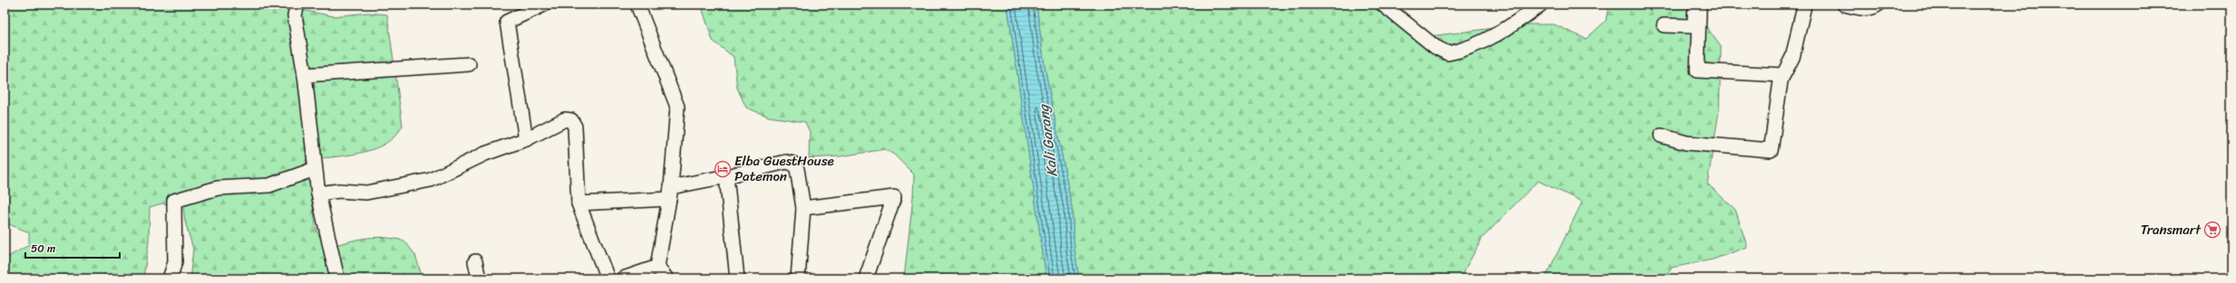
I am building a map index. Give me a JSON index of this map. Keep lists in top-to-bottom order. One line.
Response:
{"water":["Kali Garang"],"places":{"hotel":["Elba GuestHouse Patemon"],"supermarket":["Transmart"]},"scale_bar":"50 m"}
